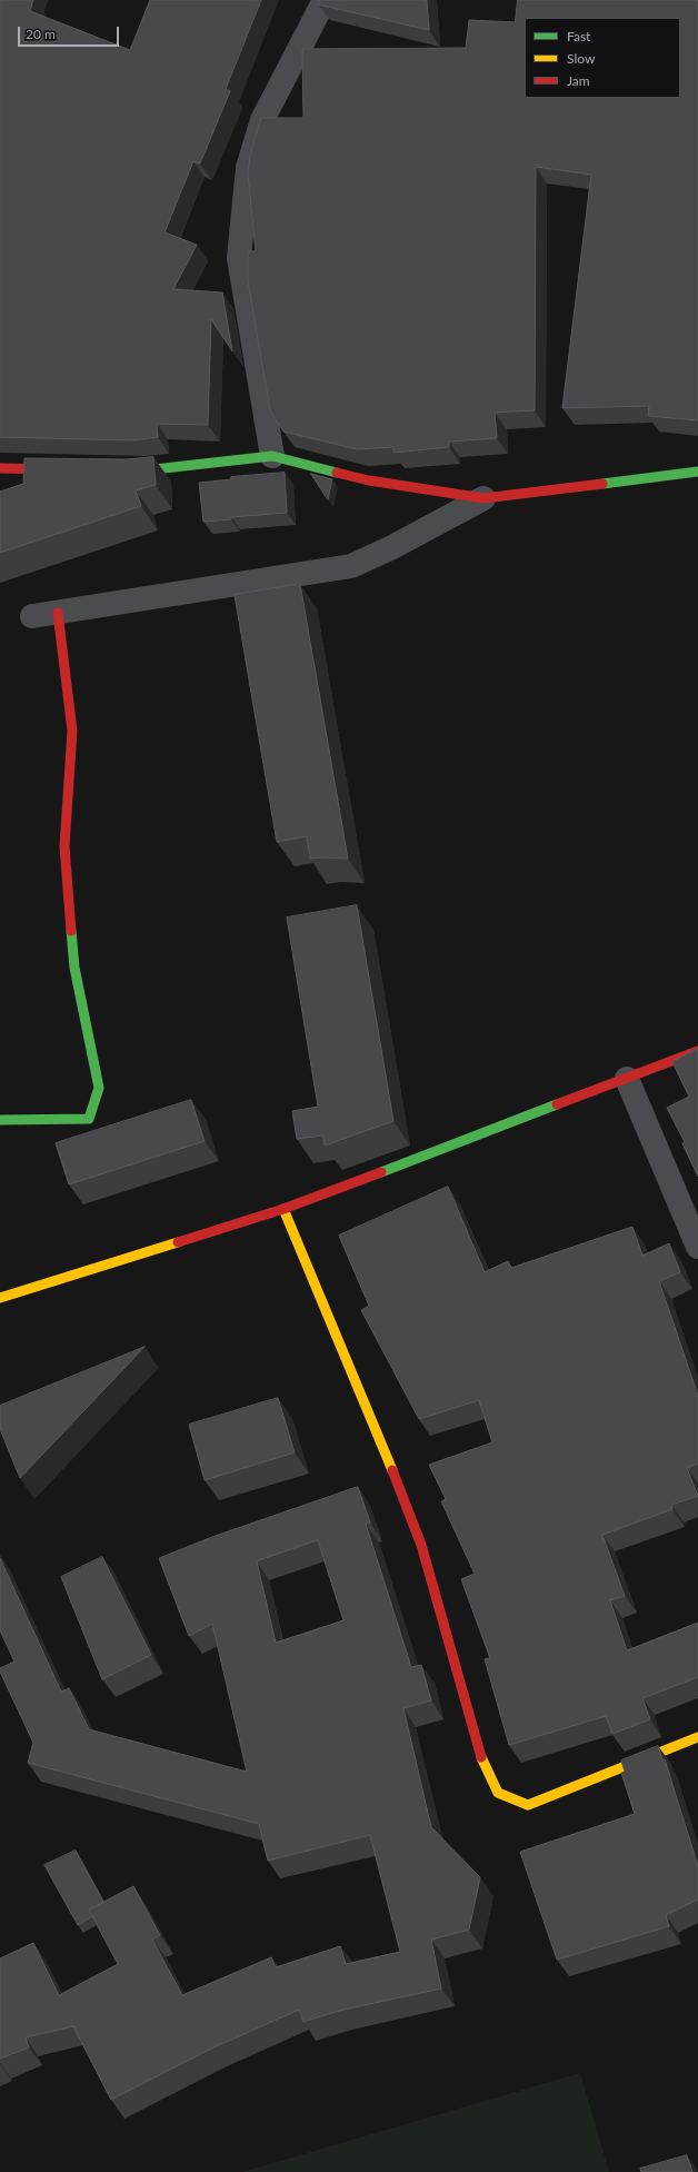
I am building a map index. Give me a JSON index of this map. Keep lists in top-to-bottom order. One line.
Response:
{"legend":["Fast","Slow","Jam"],"scale_bar":"20 m"}
